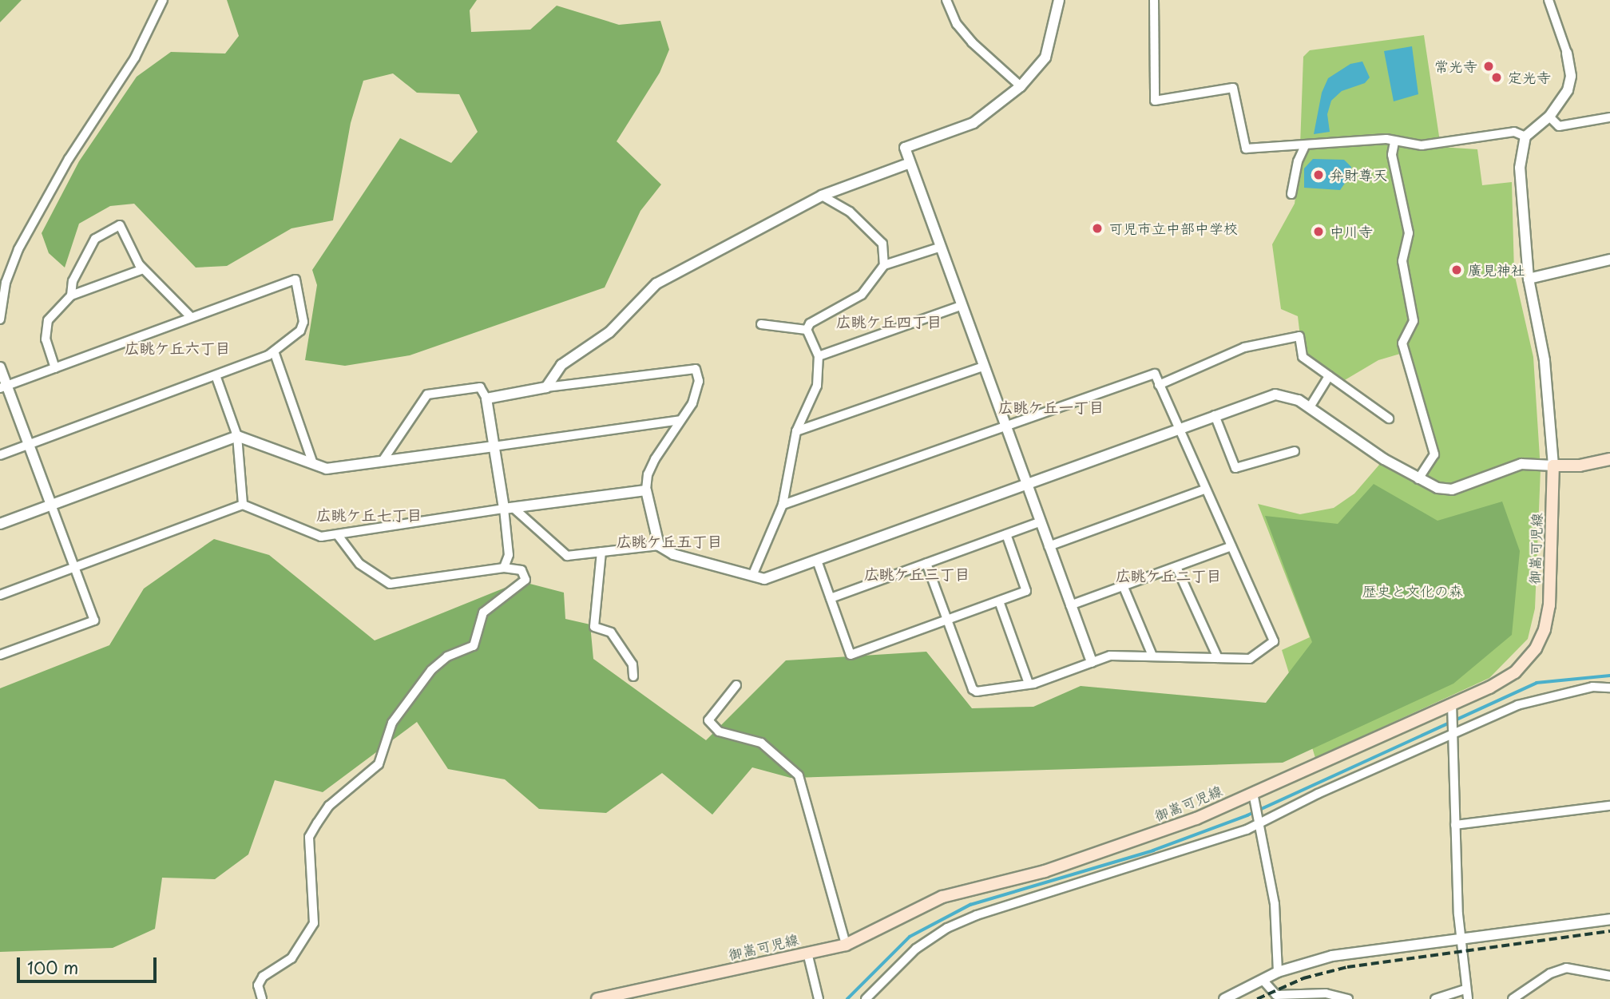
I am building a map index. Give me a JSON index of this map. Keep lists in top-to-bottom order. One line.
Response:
{"streets":{"main road":["御嵩可児線"]},"districts":["広眺ケ丘四丁目","広眺ケ丘六丁目","広眺ケ丘一丁目","広眺ケ丘七丁目","広眺ケ丘五丁目","広眺ケ丘三丁目","広眺ケ丘二丁目"],"parks":["歴史と文化の森"],"places":["常光寺","定光寺","弁財尊天","可児市立中部中学校","中川寺","廣見神社"],"scale_bar":"100 m"}
